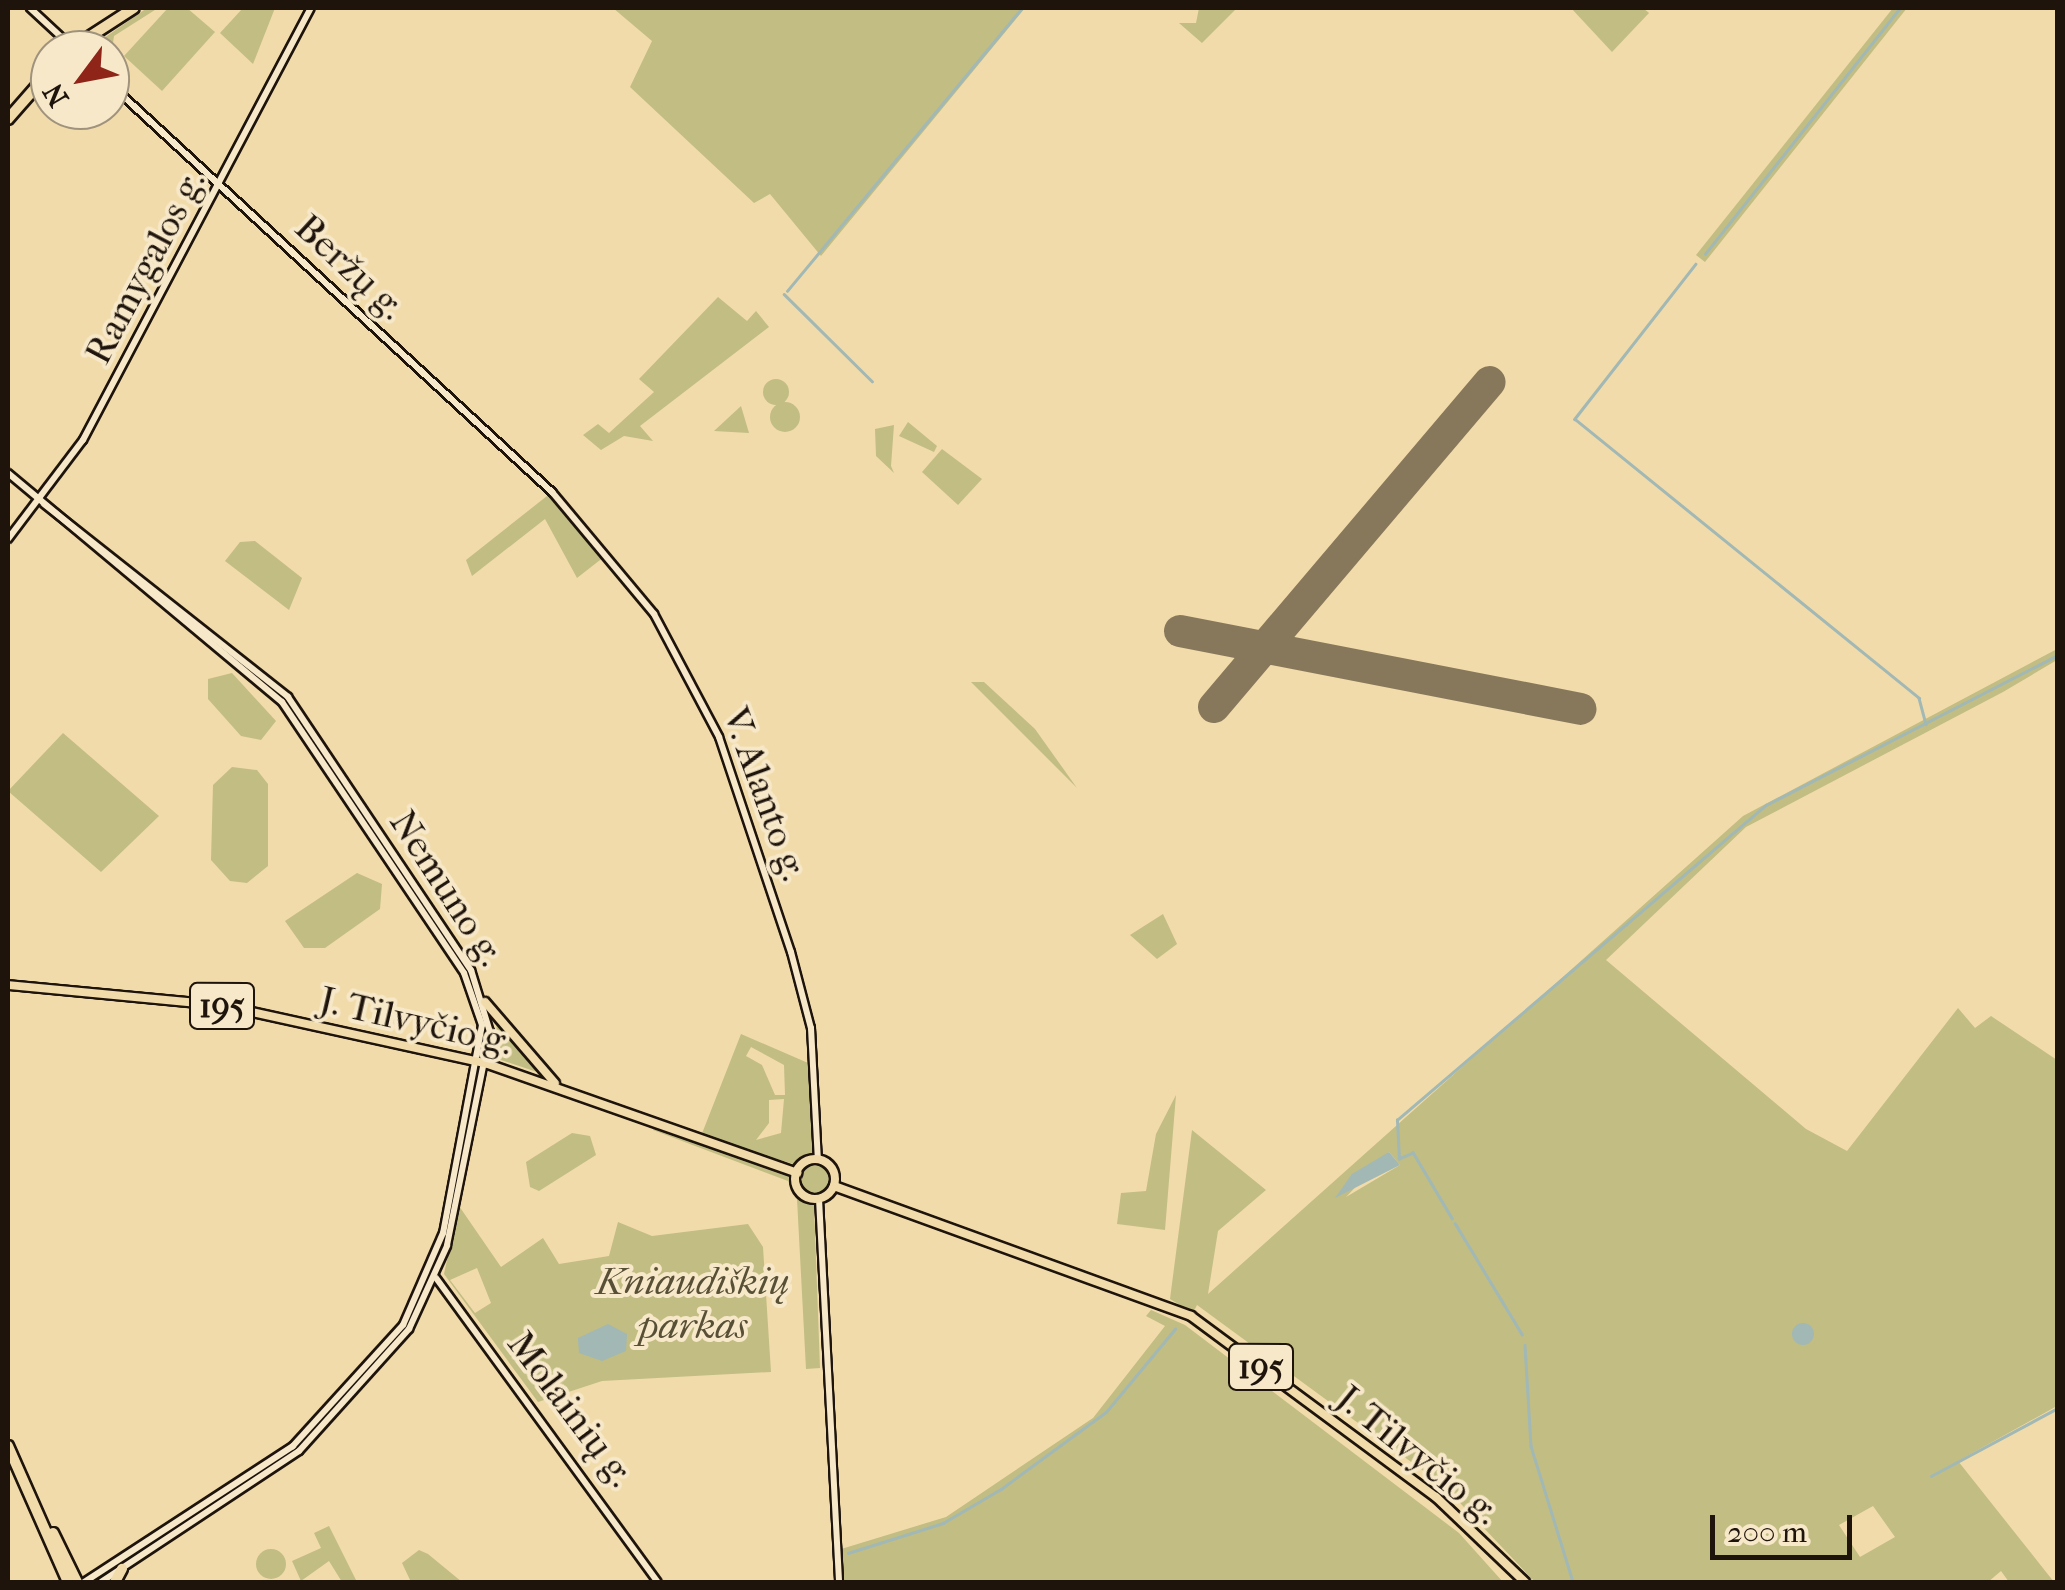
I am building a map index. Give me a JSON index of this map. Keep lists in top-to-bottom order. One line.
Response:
{"streets":{"main road":["Ramygalos g.","Beržų g.","V. Alanto g.","Nemuno g.","195","J. Tilvyčio g.","Molainių g."]},"crossings":[["Ramygalos g.","Beržų g."],["Ramygalos g.","Nemuno g."],["Beržų g.","V. Alanto g."],["V. Alanto g.","195"],["V. Alanto g.","J. Tilvyčio g."],["Nemuno g.","J. Tilvyčio g."],["Nemuno g.","Molainių g."],["195","J. Tilvyčio g."]],"parks":["Kniaudiškių parkas"],"scale_bar":"200 m","north":"bottom left"}
